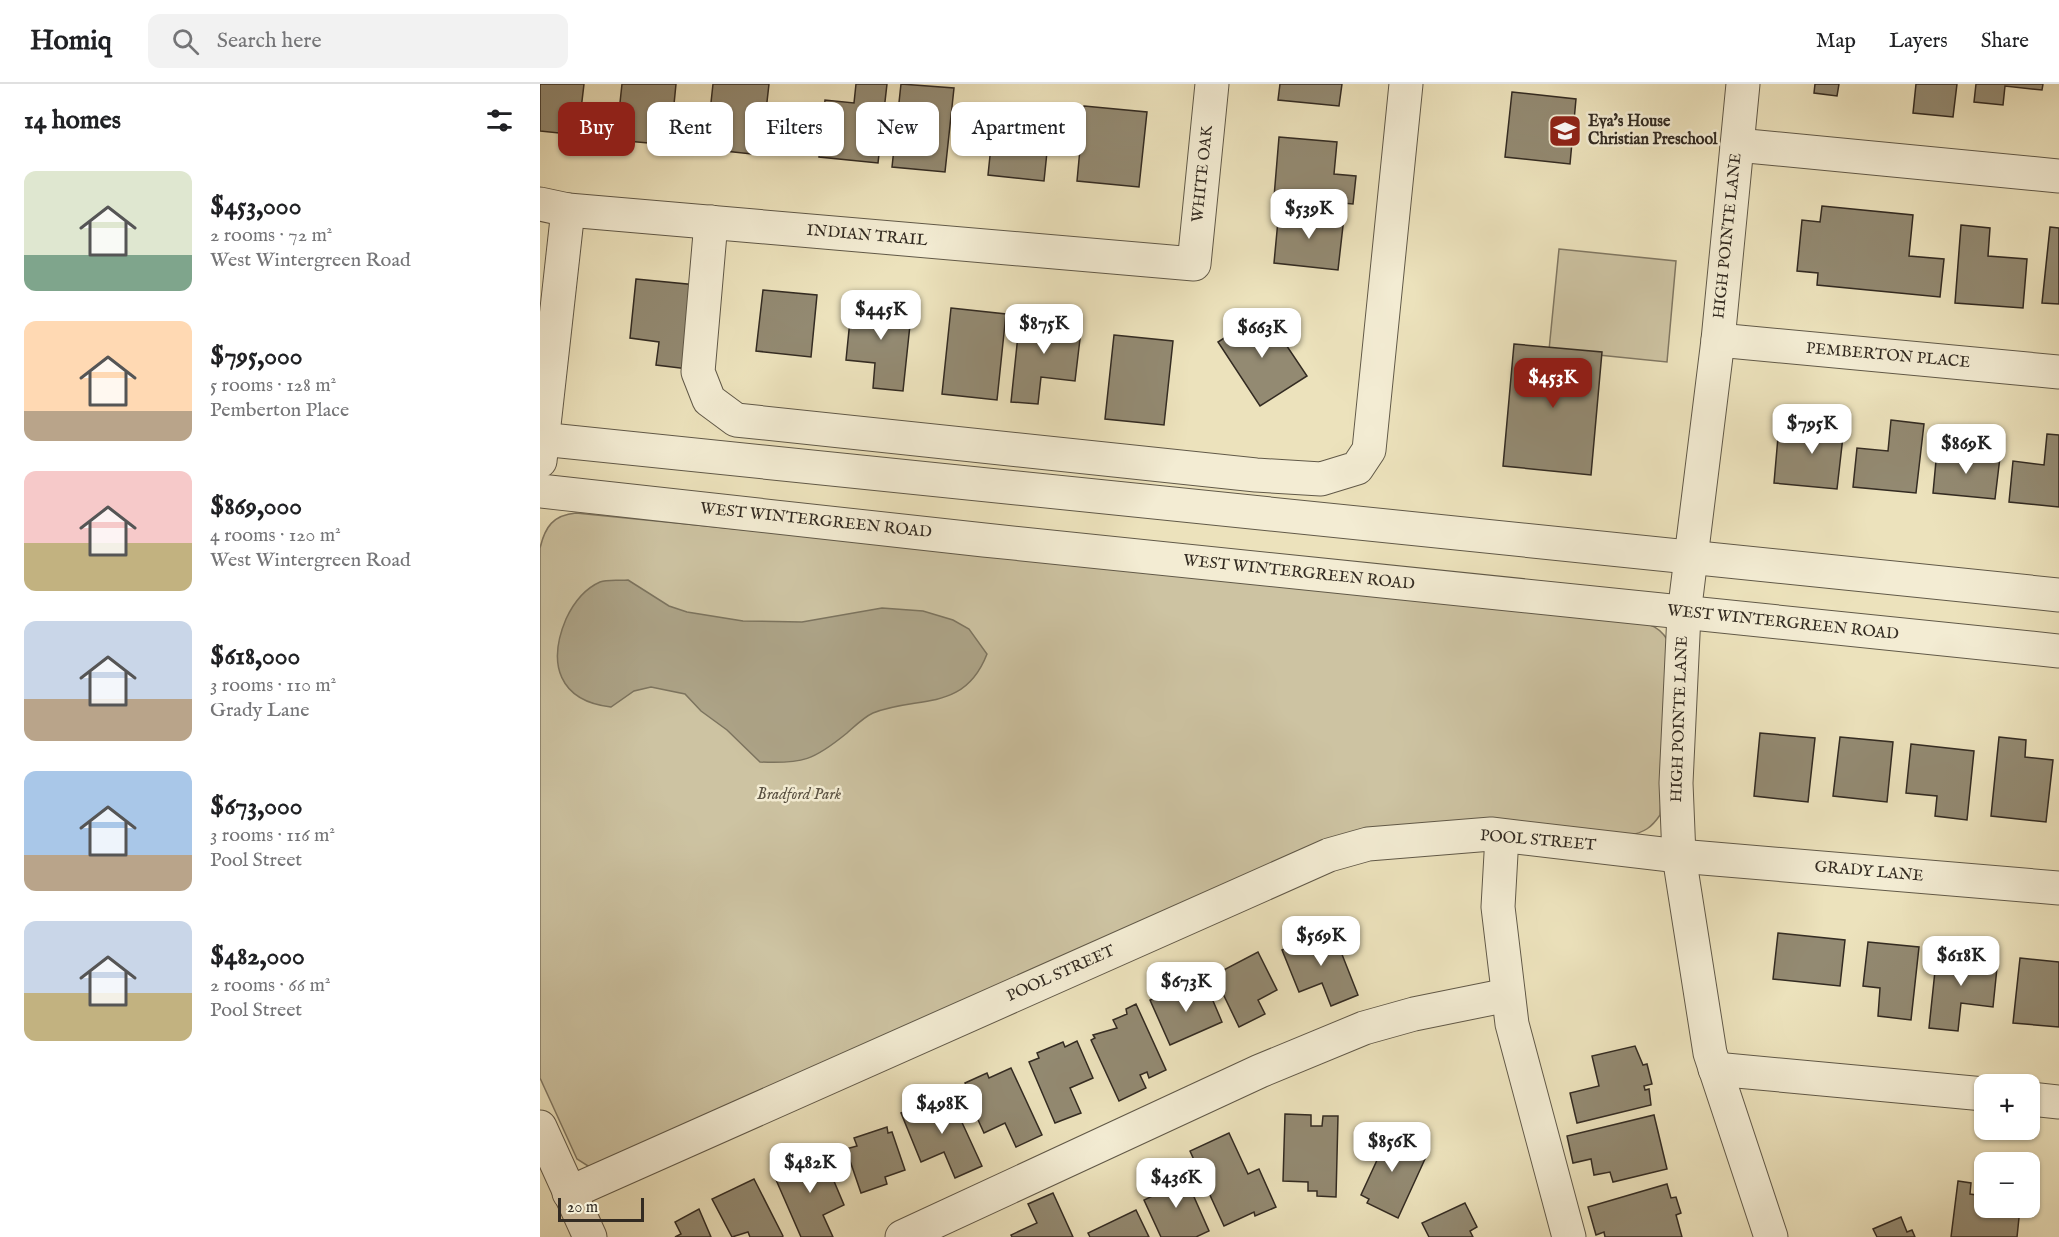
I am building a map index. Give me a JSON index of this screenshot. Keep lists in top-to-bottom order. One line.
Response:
{"streets":{"street":["WHITE OAK","INDIAN TRAIL","HIGH POINTE LANE","PEMBERTON PLACE","WEST WINTERGREEN ROAD","POOL STREET","GRADY LANE"]},"crossings":[["WHITE OAK","INDIAN TRAIL"],["HIGH POINTE LANE","PEMBERTON PLACE"],["HIGH POINTE LANE","WEST WINTERGREEN ROAD"],["HIGH POINTE LANE","POOL STREET"],["HIGH POINTE LANE","GRADY LANE"],["POOL STREET","GRADY LANE"]],"parks":["Bradford Park"],"places":{"school or university":["Eya's House Christian Preschool"]},"scale_bar":"20 m","page":{"header":"Homiq","search":"Search here","nav":["Map","Layers","Share"],"heading":"14 homes","chip":["Buy","Rent","Filters","New","Apartment"],"list":[{"name":"$453,000","note":"2 rooms · 72 m² · West Wintergreen Road"},{"name":"$795,000","note":"5 rooms · 128 m² · Pemberton Place"},{"name":"$869,000","note":"4 rooms · 120 m² · West Wintergreen Road"},{"name":"$618,000","note":"3 rooms · 110 m² · Grady Lane"},{"name":"$673,000","note":"3 rooms · 116 m² · Pool Street"},{"name":"$482,000","note":"2 rooms · 66 m² · Pool Street"}],"price":["$539K","$445K","$875K","$663K","$453K","$795K","$869K","$569K","$618K","$673K","$498K","$856K","$482K","$436K"],"map_buttons":["+","−"],"scale":"20 m"}}
